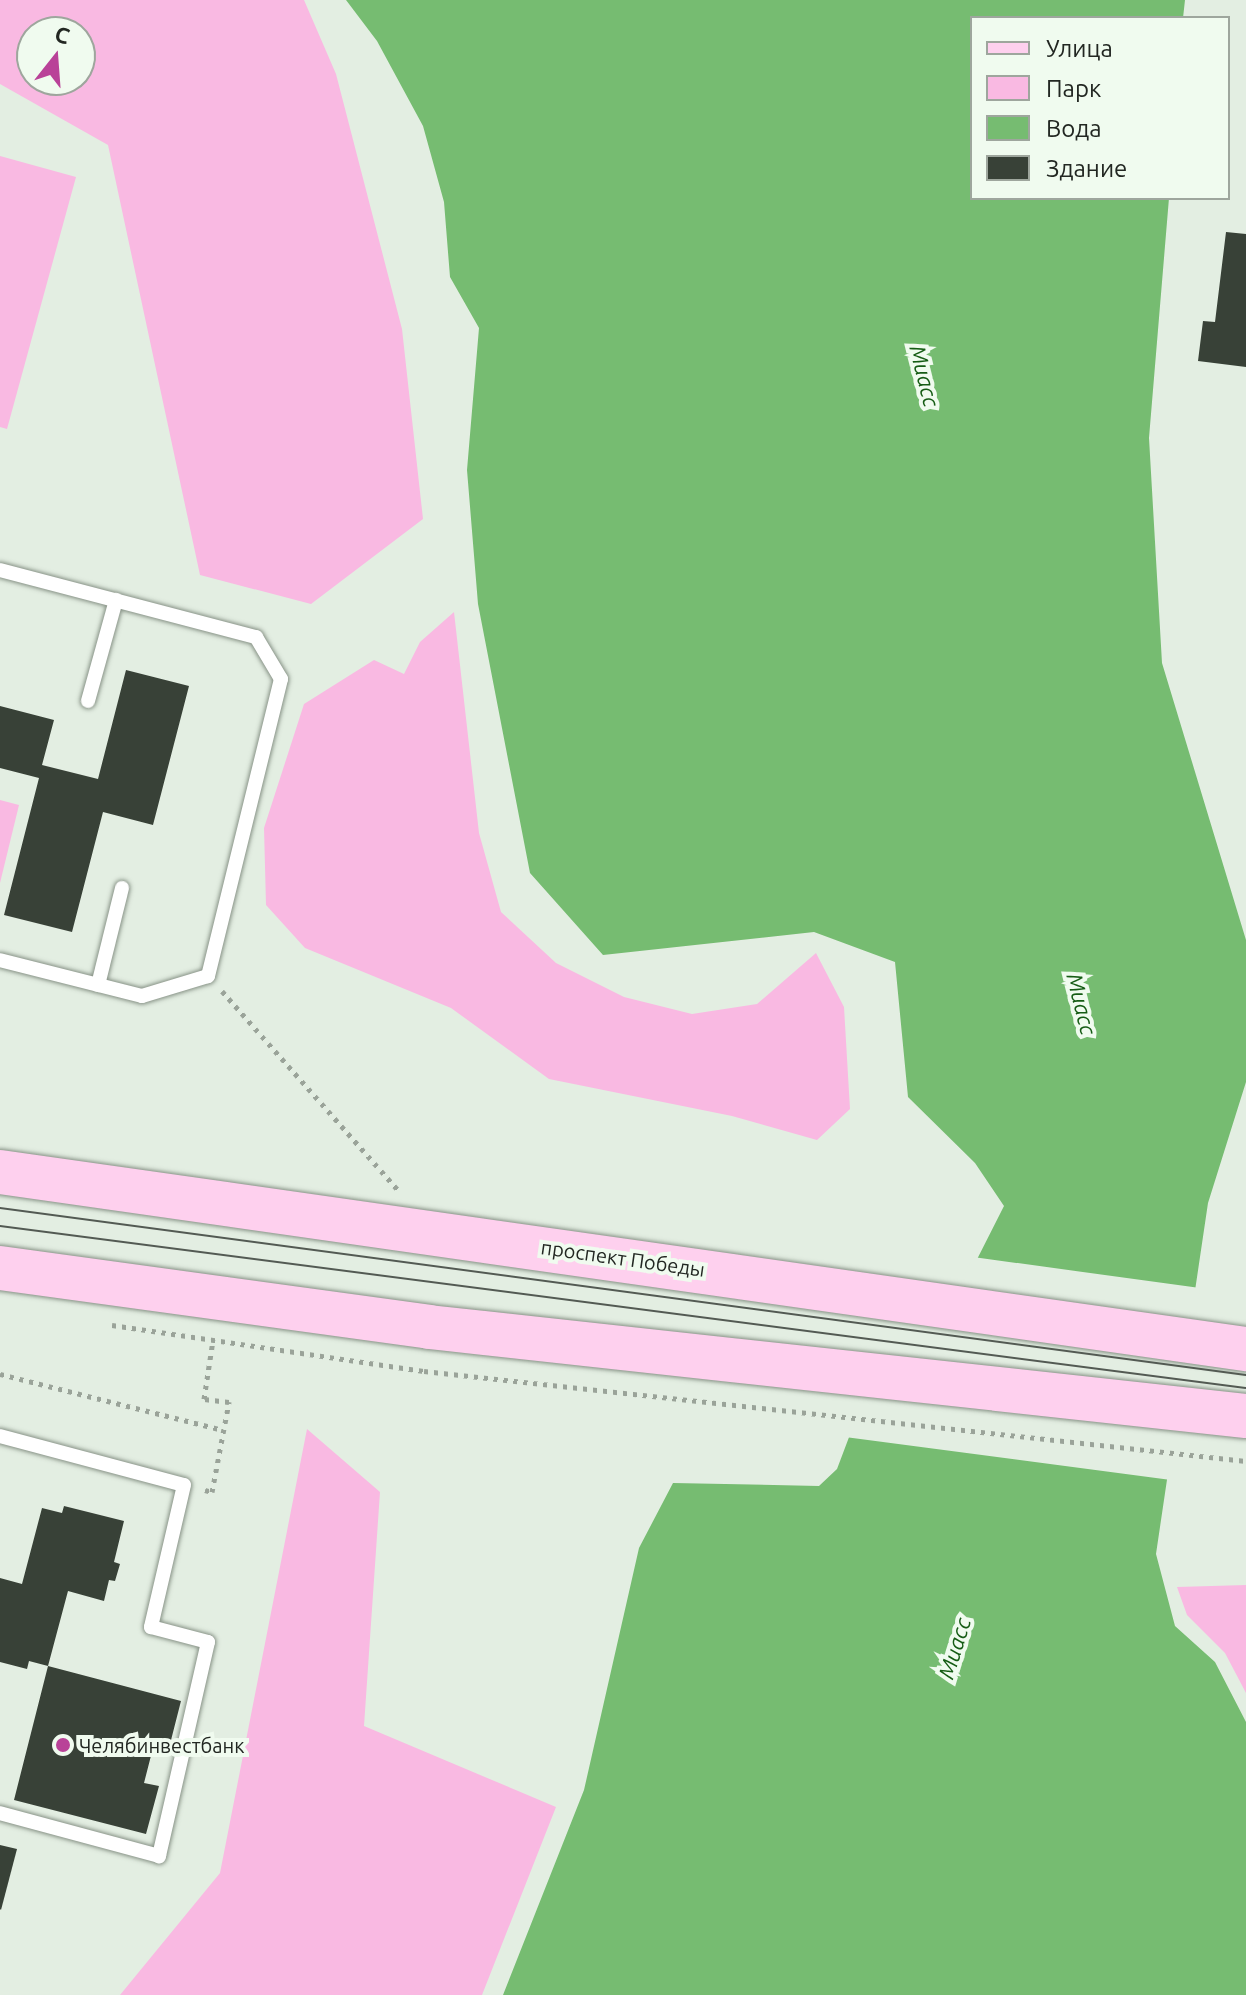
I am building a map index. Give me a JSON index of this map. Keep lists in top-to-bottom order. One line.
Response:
{"streets":{"main road":["проспект Победы"]},"water":["Миасс"],"places":["Челябинвестбанк"],"legend":["Улица","Парк","Вода","Здание"],"north":"top"}
